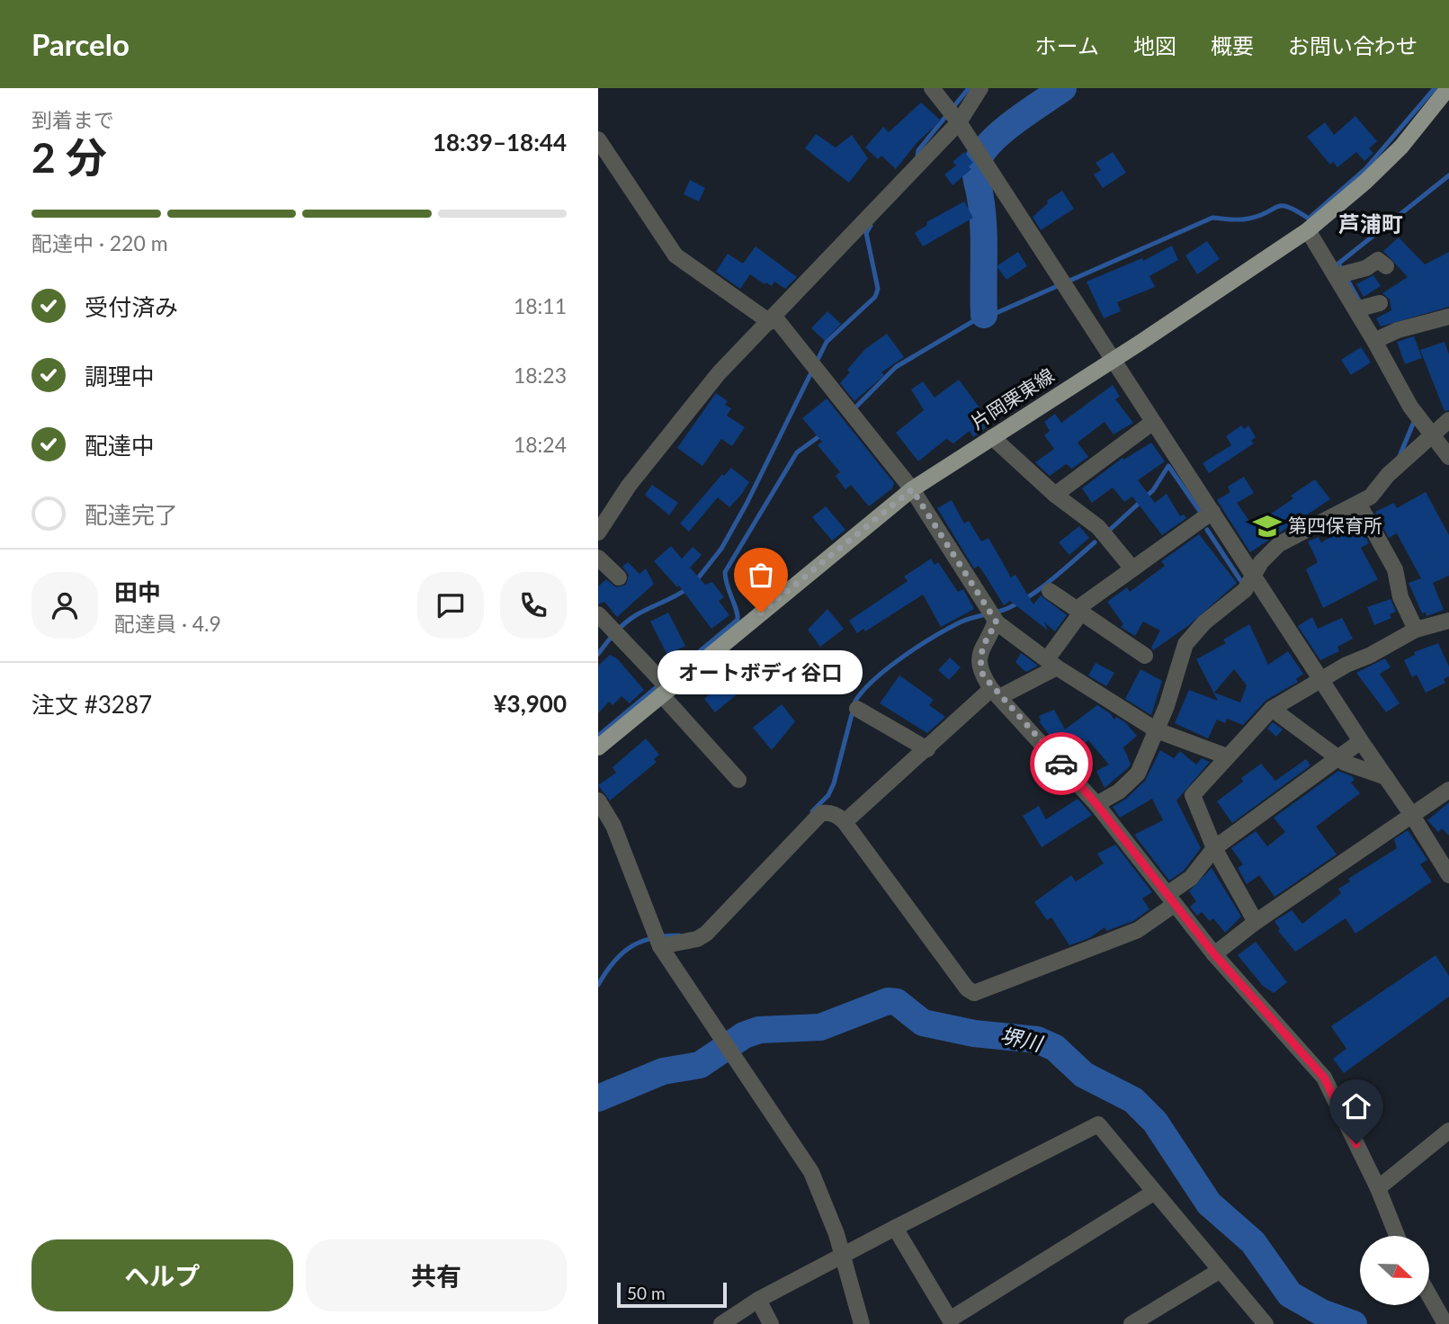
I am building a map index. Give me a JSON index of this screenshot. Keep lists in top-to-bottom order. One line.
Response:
{"streets":{"main road":["片岡栗東線"]},"districts":["芦浦町"],"water":["堺川"],"places":{"school or university":["第四保育所"],"other":["オートボディ谷口"]},"scale_bar":"50 m","north":"right","page":{"header":"Parcelo","nav":["ホーム","地図","概要","お問い合わせ"],"heading":["2 分","到着まで","18:39–18:44"],"panel":["田中","配達員 · 4.9","注文 #3287","¥3,900"],"bar":"配達中 · 220 m","list":[["受付済み","18:11"],["調理中","18:23"],["配達中","18:24"],"配達完了"],"bubble":"オートボディ谷口","buttons":["ヘルプ","共有"],"scale":"50 m"}}
